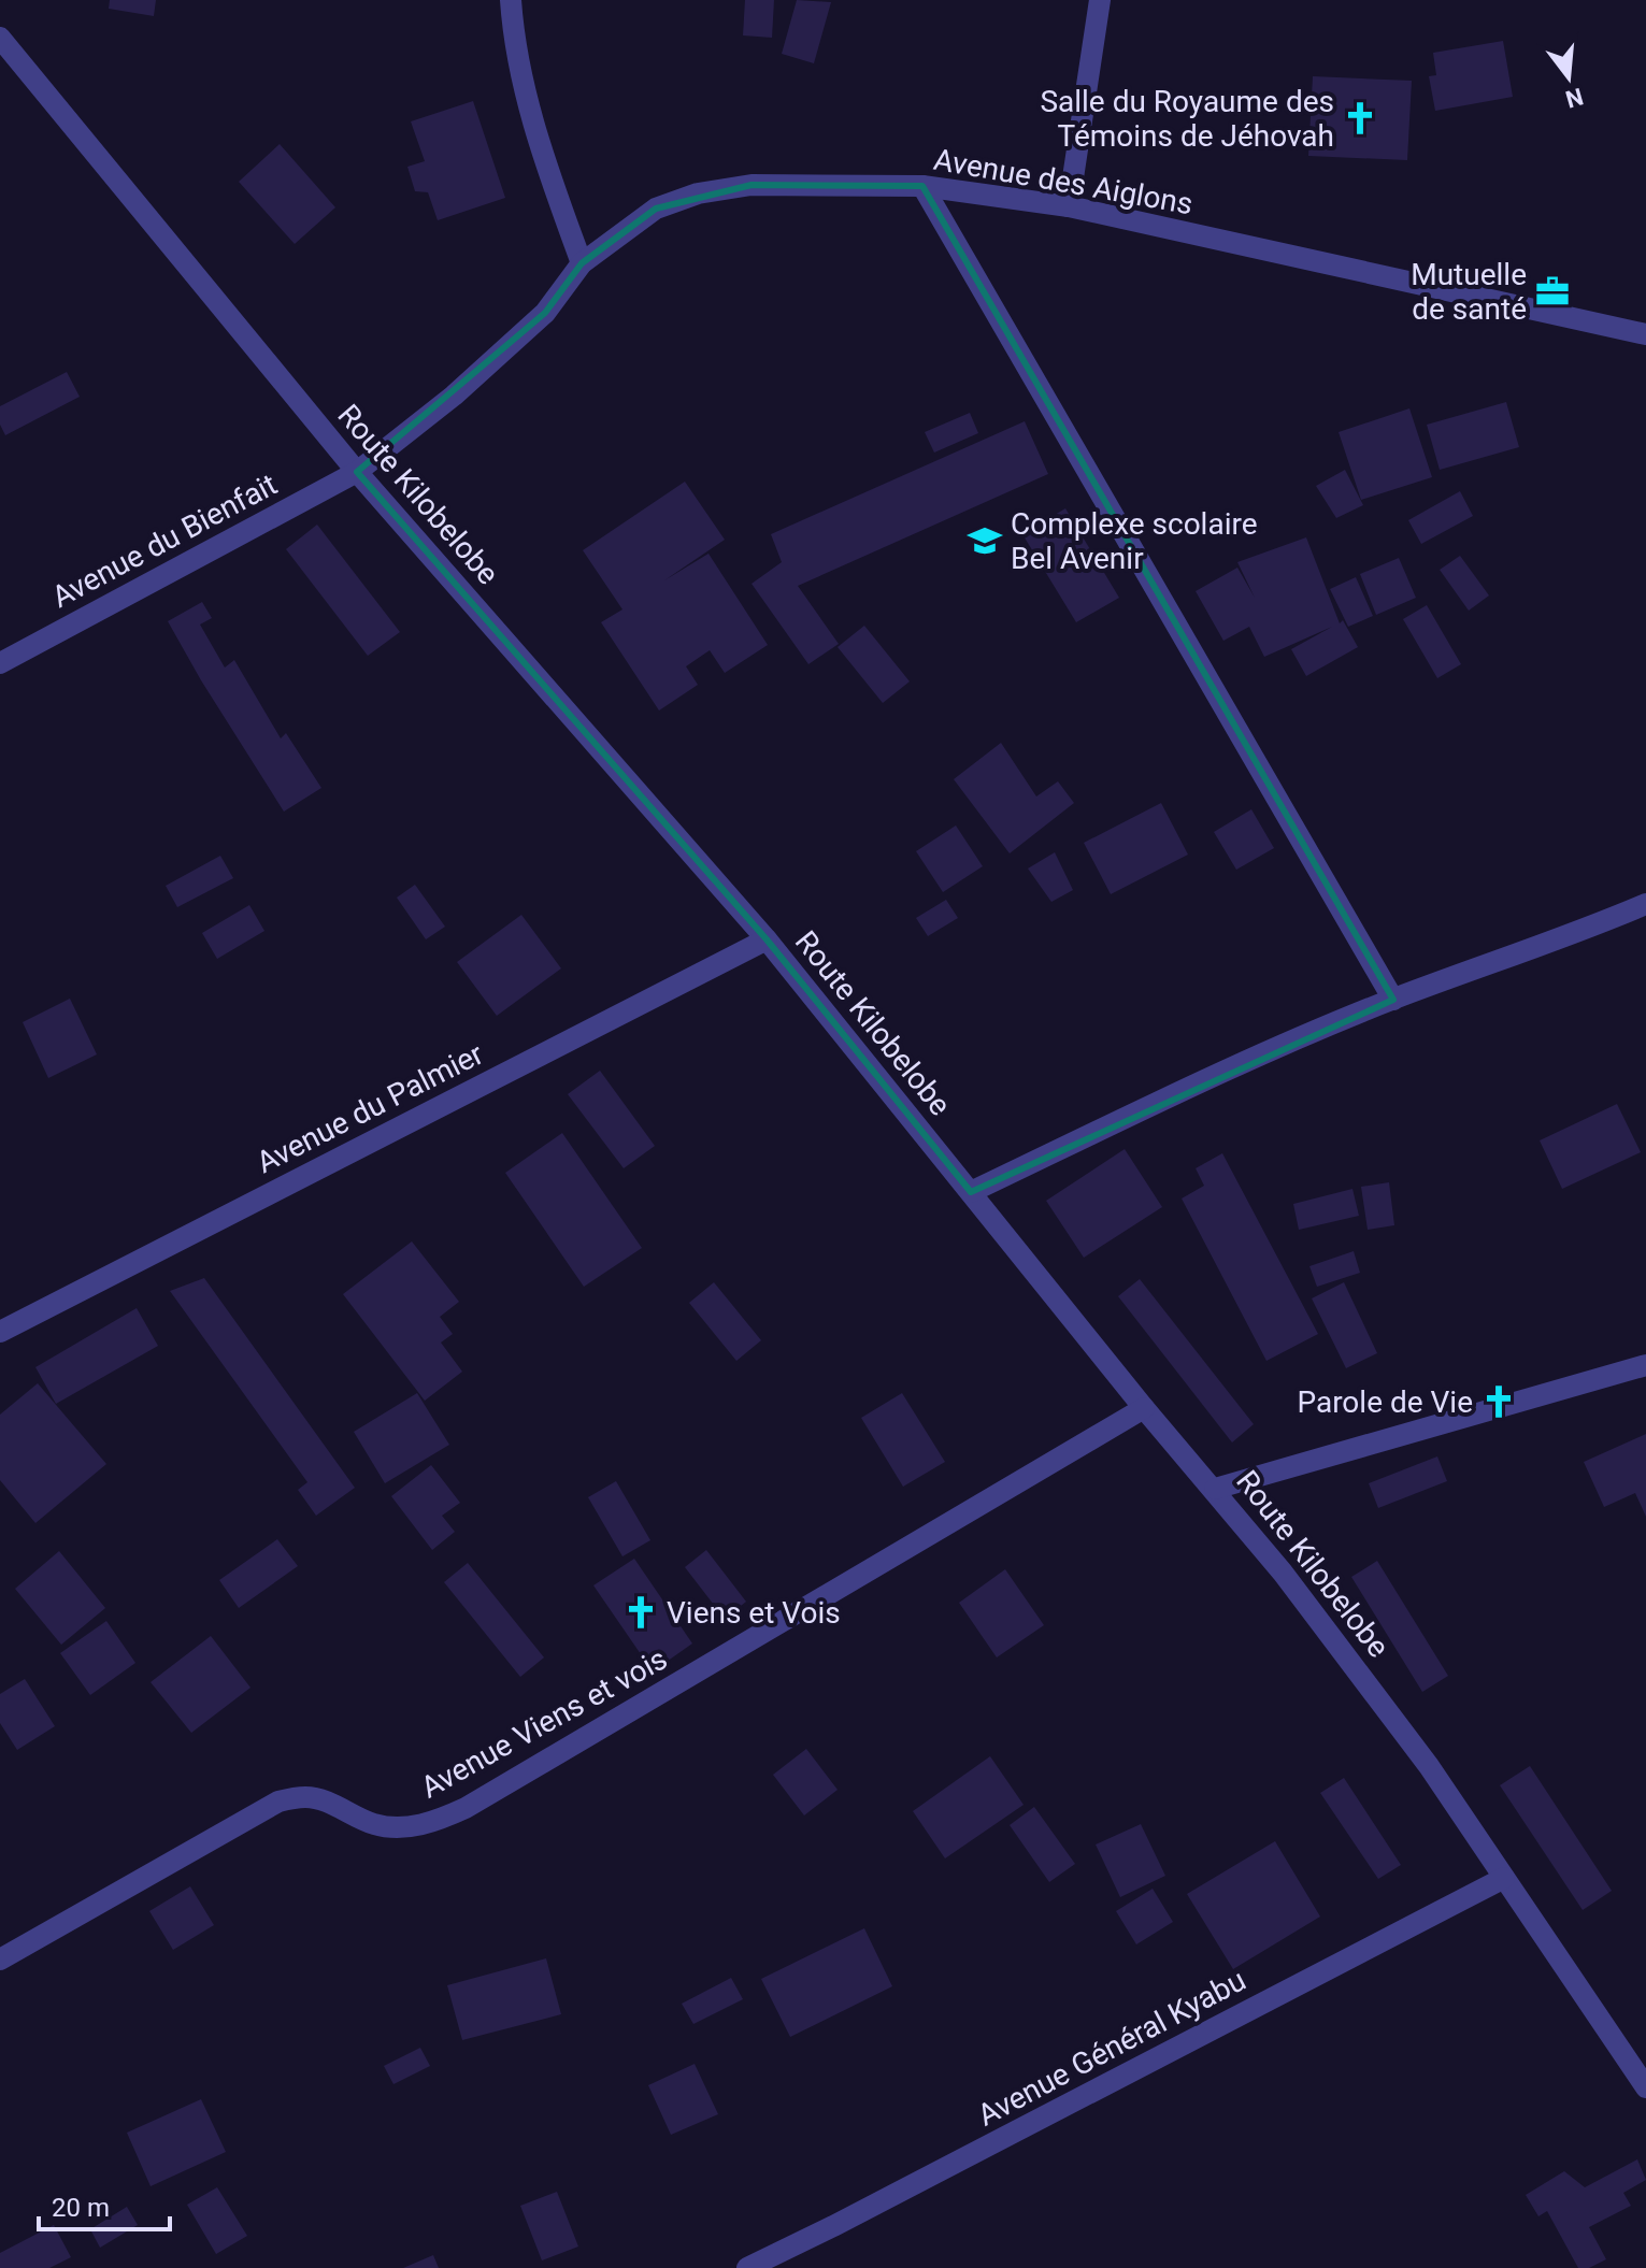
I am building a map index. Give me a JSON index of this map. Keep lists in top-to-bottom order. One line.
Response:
{"streets":{"street":["Avenue des Aiglons","Route Kilobelobe","Avenue du Bienfait","Avenue du Palmier","Avenue Viens et vois","Avenue Général Kyabu"]},"crossings":[["Avenue des Aiglons","Route Kilobelobe"],["Avenue des Aiglons","Avenue du Bienfait"],["Route Kilobelobe","Avenue du Bienfait"],["Route Kilobelobe","Avenue du Palmier"],["Route Kilobelobe","Avenue Viens et vois"],["Route Kilobelobe","Avenue Général Kyabu"]],"places":{"church":["Salle du Royaume des Témoins de Jéhovah","Parole de Vie","Viens et Vois"],"office":["Mutuelle de santé"],"school or university":["Complexe scolaire Bel Avenir"]},"scale_bar":"20 m","north":"bottom"}
